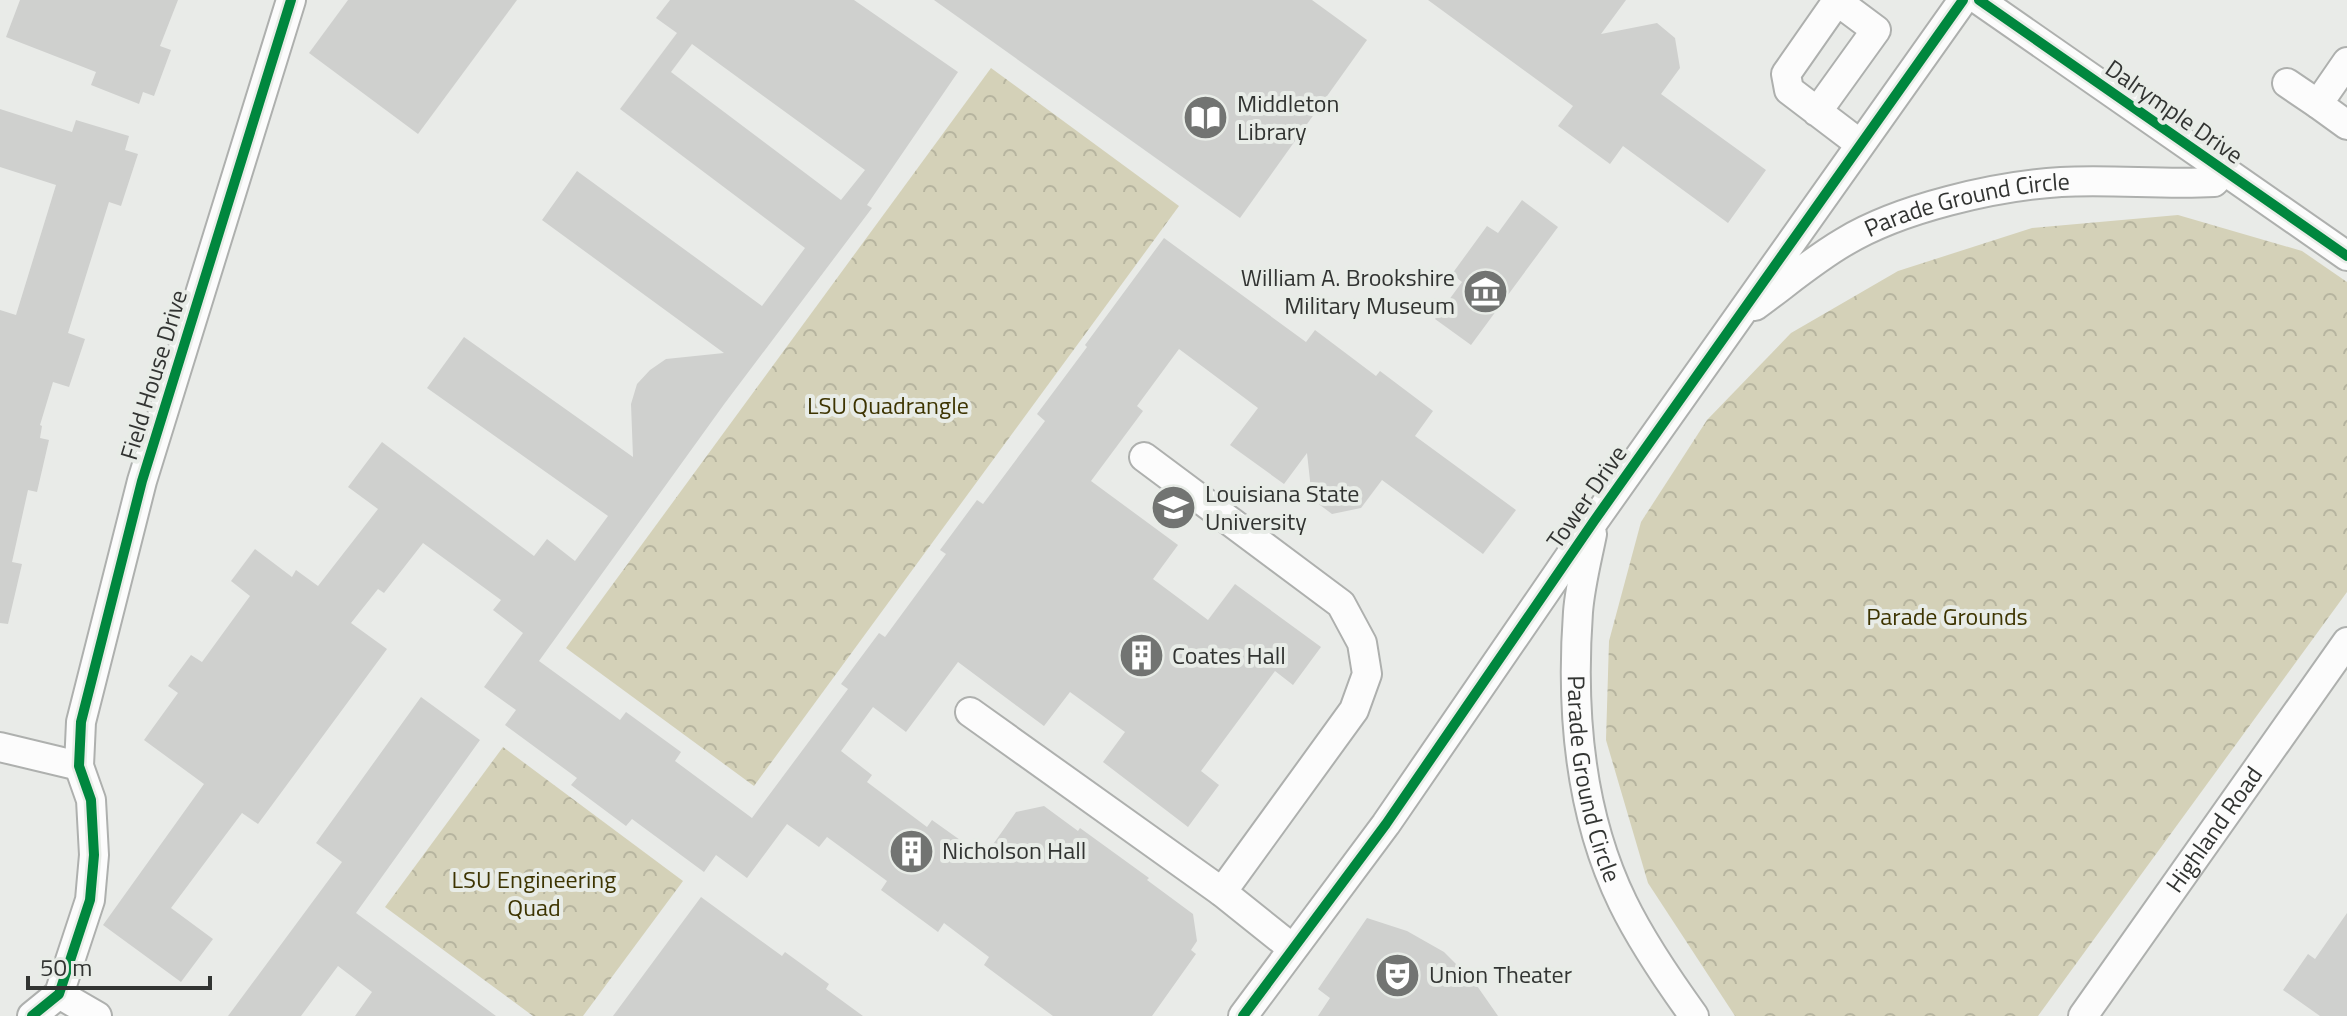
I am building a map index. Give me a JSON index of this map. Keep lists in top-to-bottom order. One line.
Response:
{"streets":{"street":["Dalrymple Drive","Parade Ground Circle","Field House Drive","Tower Drive","Highland Road"]},"crossings":[["Dalrymple Drive","Parade Ground Circle"],["Parade Ground Circle","Tower Drive"]],"parks":["LSU Quadrangle","Parade Grounds","LSU Engineering Quad"],"places":{"library":["Middleton Library"],"museum":["William A. Brookshire Military Museum"],"school or university":["Louisiana State University"],"building":["Coates Hall","Nicholson Hall"],"theatre":["Union Theater"]},"scale_bar":"50 m"}
